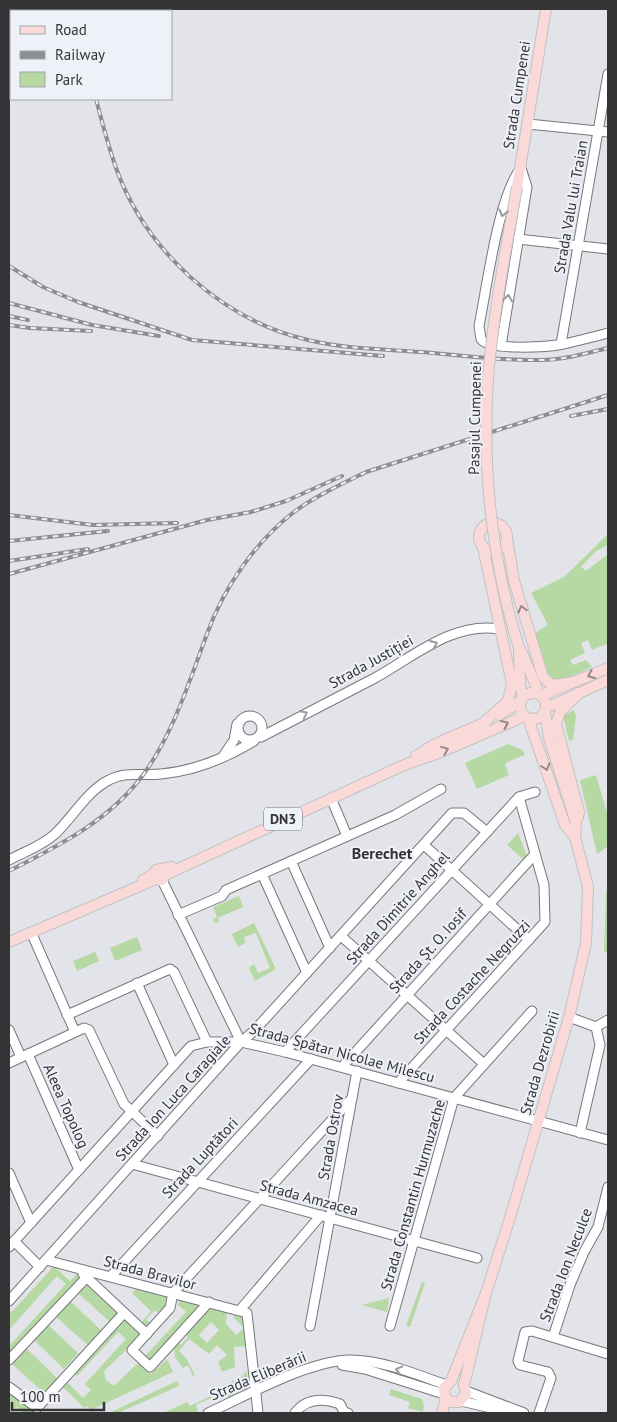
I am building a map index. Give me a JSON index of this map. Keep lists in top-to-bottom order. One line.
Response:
{"streets":{"main road":["Strada Cumpenei","Pasajul Cumpenei","DN3","Strada Dezrobirii"],"street":["Strada Valu lui Traian","Strada Justiției","Strada Dimitrie Anghel","Strada Șt. O. Iosif","Strada Costache Negruzzi","Strada Spătar Nicolae Milescu","Strada Ion Luca Caragiale","Aleea Topolog","Strada Ostrov","Strada Luptători","Strada Constantin Hurmuzache","Strada Amzacea","Strada Ion Neculce","Strada Bravilor","Strada Eliberării"]},"crossings":[["Strada Cumpenei","Pasajul Cumpenei"],["DN3","Strada Spătar Nicolae Milescu"],["DN3","Strada Dezrobirii"],["Strada Dimitrie Anghel","Strada Spătar Nicolae Milescu"],["Strada Dimitrie Anghel","Strada Ion Luca Caragiale"],["Strada Șt. O. Iosif","Strada Costache Negruzzi"],["Strada Șt. O. Iosif","Strada Spătar Nicolae Milescu"],["Strada Costache Negruzzi","Strada Spătar Nicolae Milescu"],["Strada Spătar Nicolae Milescu","Strada Dezrobirii"],["Strada Spătar Nicolae Milescu","Strada Ion Luca Caragiale"],["Strada Spătar Nicolae Milescu","Aleea Topolog"],["Strada Spătar Nicolae Milescu","Strada Ostrov"],["Strada Spătar Nicolae Milescu","Strada Luptători"],["Strada Spătar Nicolae Milescu","Strada Constantin Hurmuzache"],["Strada Dezrobirii","Strada Eliberării"],["Strada Ion Luca Caragiale","Aleea Topolog"],["Strada Ion Luca Caragiale","Strada Amzacea"],["Strada Ion Luca Caragiale","Strada Bravilor"],["Strada Ostrov","Strada Amzacea"],["Strada Luptători","Strada Amzacea"],["Strada Luptători","Strada Bravilor"],["Strada Constantin Hurmuzache","Strada Amzacea"]],"one_way":["Strada Justiției"],"districts":["Berechet"],"legend":["Road","Railway","Park"],"scale_bar":"100 m"}
